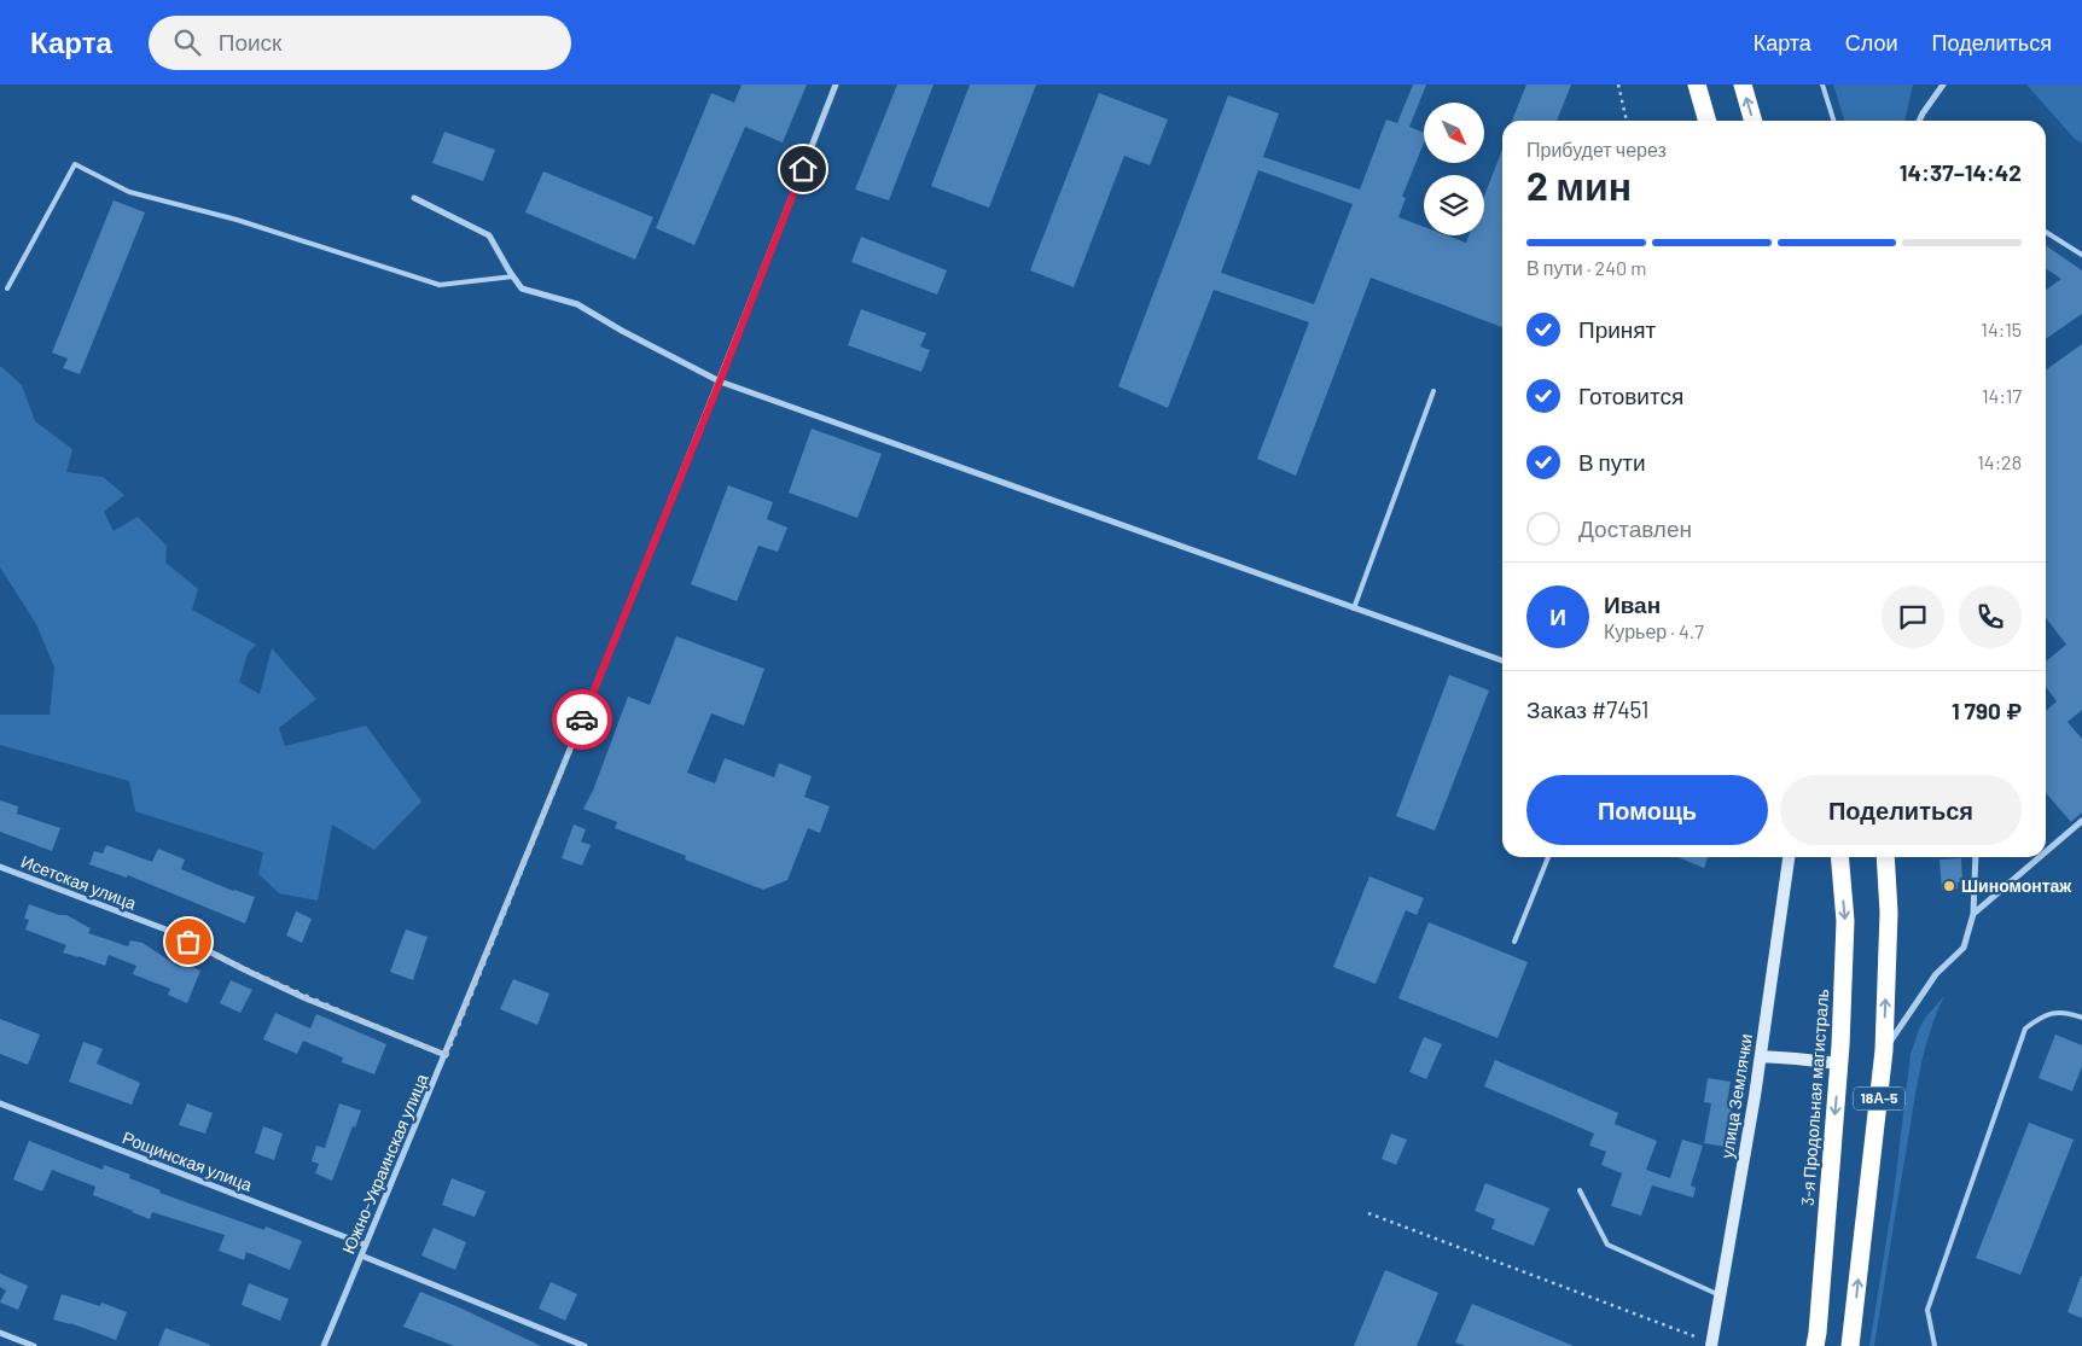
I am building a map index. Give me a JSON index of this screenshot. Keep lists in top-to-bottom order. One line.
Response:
{"streets":{"highway":["3-я Продольная магистраль","18А-5"],"street":["Исетская улица","улица Землячки","Рощинская улица","Южно-Украинская улица"]},"crossings":[["Исетская улица","Южно-Украинская улица"],["Рощинская улица","Южно-Украинская улица"]],"places":["Шиномонтаж"],"north":"bottom right","page":{"header":"Карта","search":"Поиск","nav":["Карта","Слои","Поделиться"],"heading":["2 мин","Прибудет через","14:37–14:42"],"panel":["Иван","Курьер · 4.7","Заказ #7451","1 790 ₽"],"bar":"В пути · 240 m","list":[["Принят","14:15"],["Готовится","14:17"],["В пути","14:28"],"Доставлен"],"round":"И","buttons":["Помощь","Поделиться"]}}
